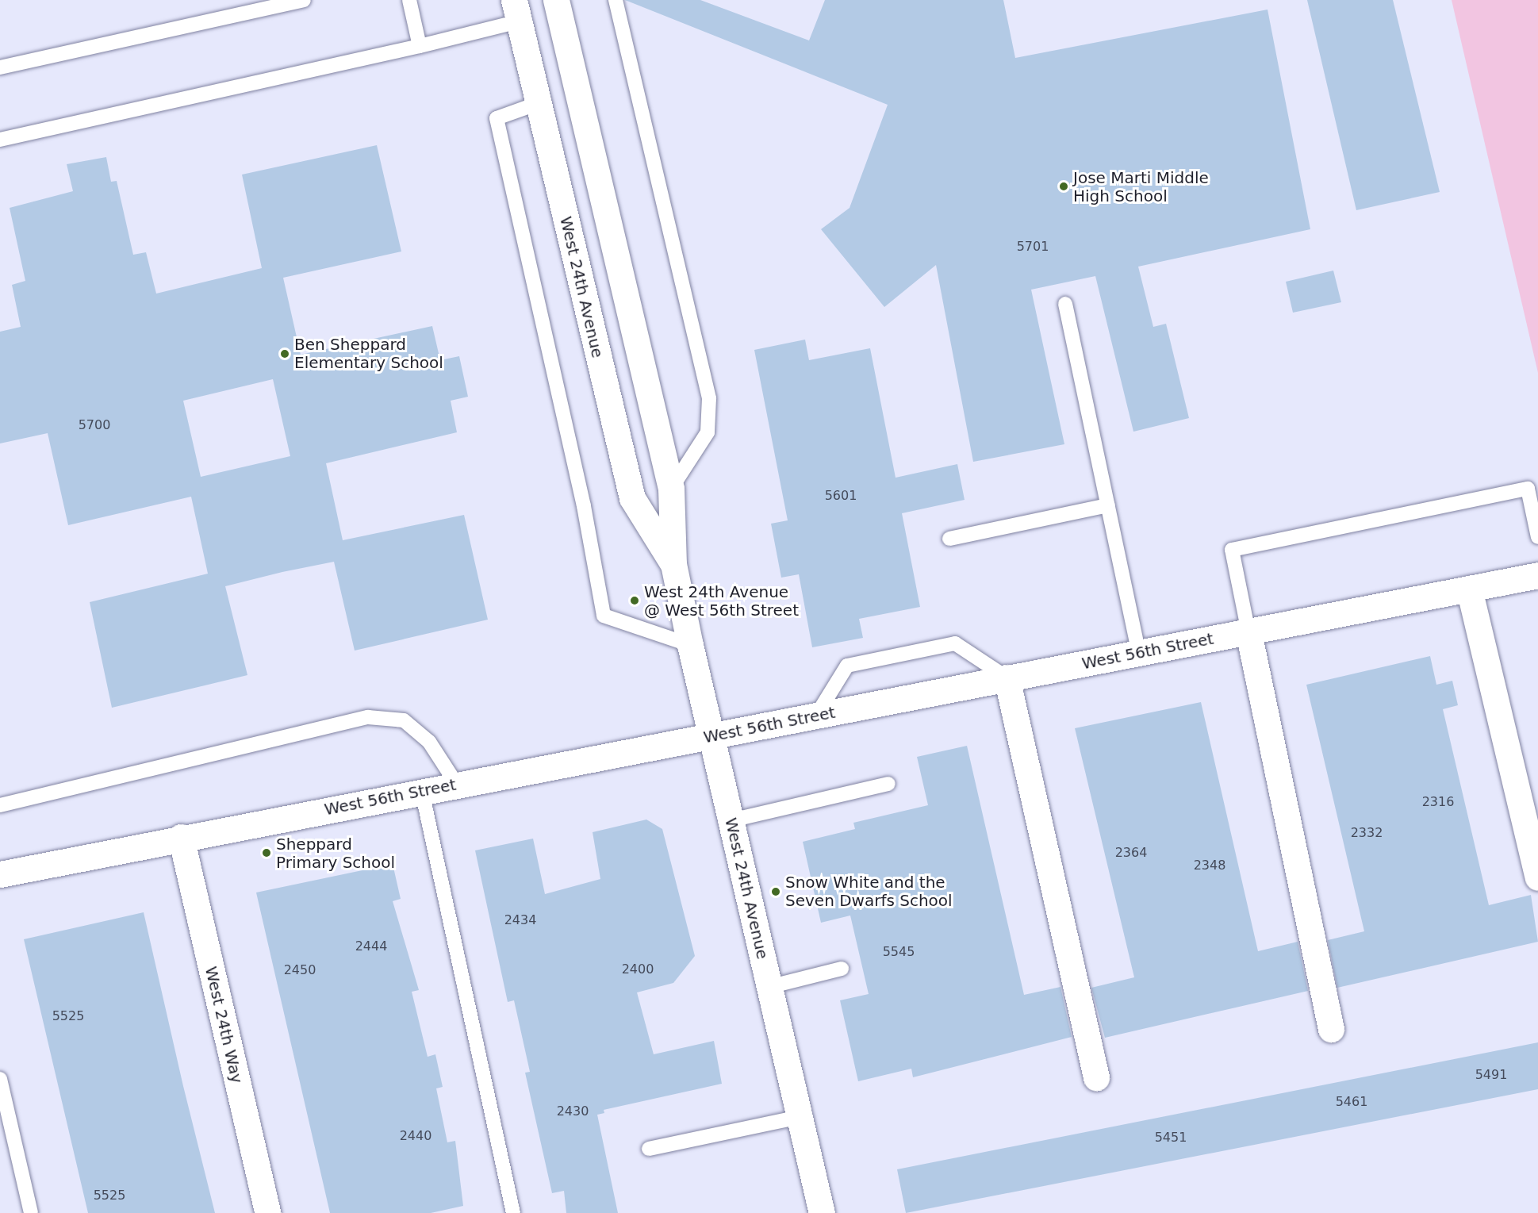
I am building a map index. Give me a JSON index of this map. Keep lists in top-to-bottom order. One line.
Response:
{"streets":{"street":["West 24th Avenue","West 56th Street","West 24th Way"]},"crossings":[["West 24th Avenue","West 56th Street"],["West 56th Street","West 24th Way"]],"places":["Jose Marti Middle High School","Ben Sheppard Elementary School","West 24th Avenue @ West 56th Street","Sheppard Primary School","Snow White and the Seven Dwarfs School"],"house_numbers":["5701","5700","5601","2316","2332","2364","2348","2434","2444","5545","2400","2450","5525","5491","5461","2430","2440","5451","5525"]}
